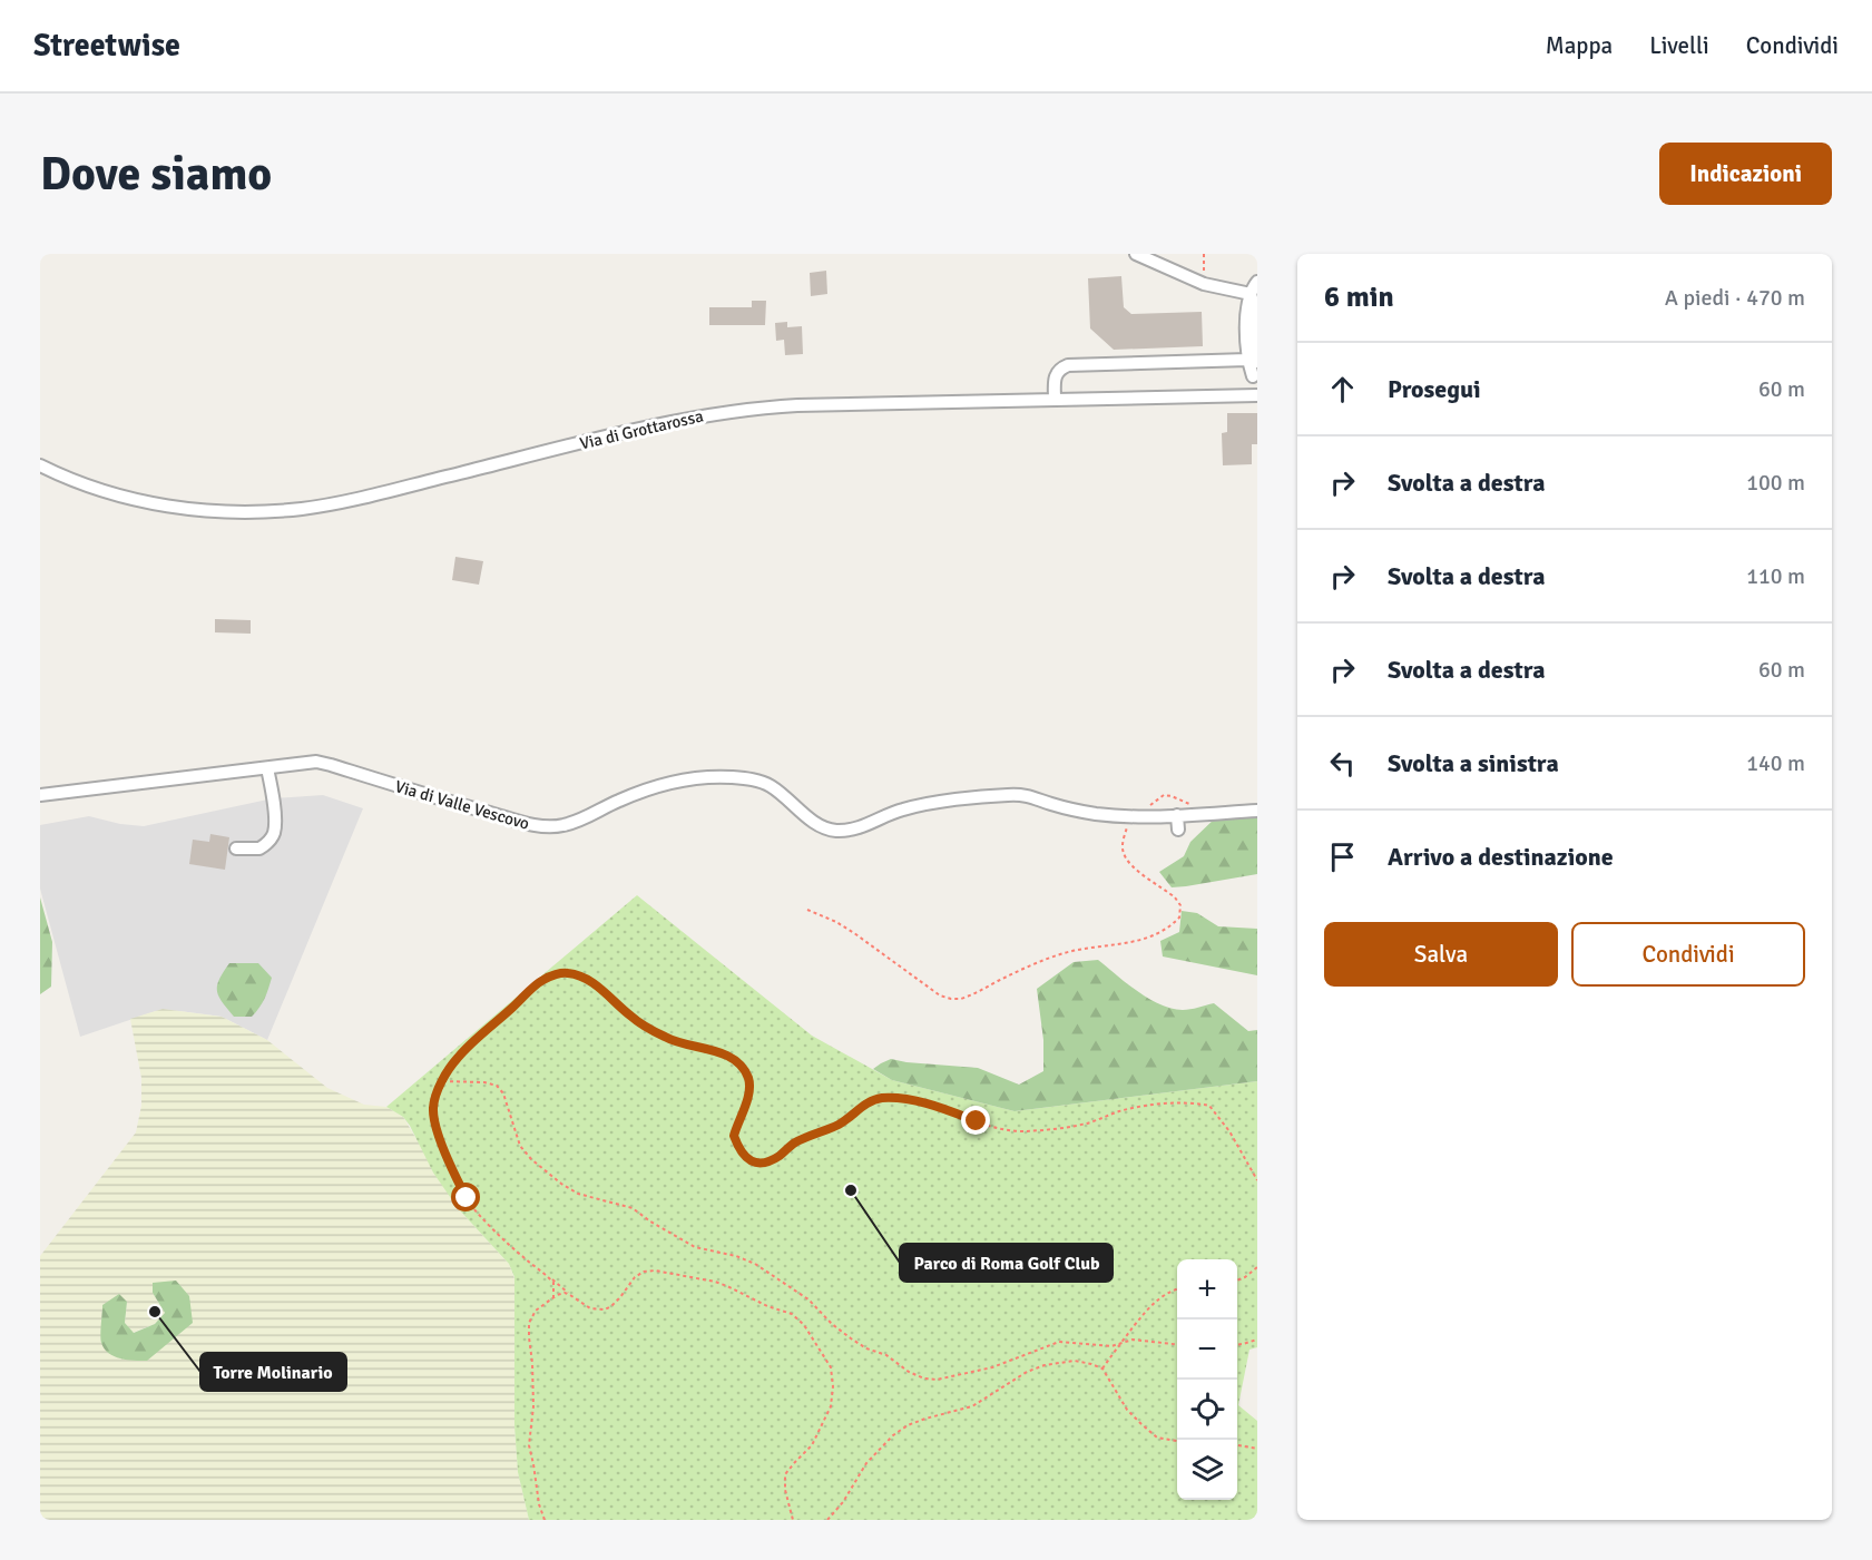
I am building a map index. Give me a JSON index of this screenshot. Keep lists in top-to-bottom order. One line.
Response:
{"streets":{"street":["Via di Grottarossa","Via di Valle Vescovo"]},"places":["Parco di Roma Golf Club","Torre Molinario"],"page":{"header":"Streetwise","nav":["Mappa","Livelli","Condividi"],"buttons":["Indicazioni",["Salva","Condividi"]],"title":"Dove siamo","heading":["6 min","A piedi · 470 m"],"list":[["Prosegui","60 m"],["Svolta a destra","100 m"],["Svolta a destra","110 m"],["Svolta a destra","60 m"],["Svolta a sinistra","140 m"],"Arrivo a destinazione"],"map_buttons":["+","−"]}}
